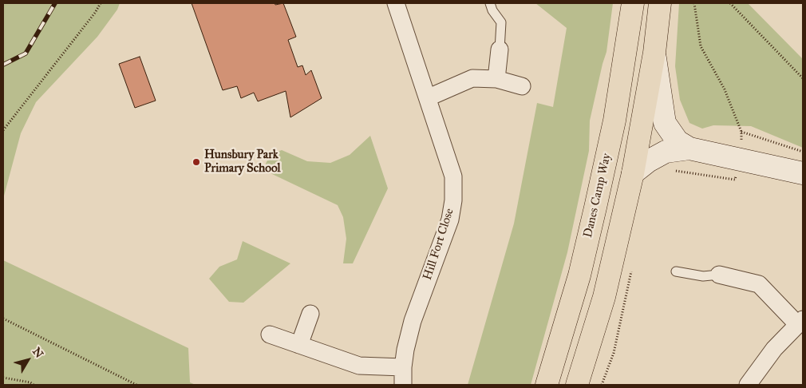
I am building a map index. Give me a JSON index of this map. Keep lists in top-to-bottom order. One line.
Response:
{"streets":{"highway":["Danes Camp Way"],"street":["Hill Fort Close"]},"places":["Hunsbury Park Primary School"],"north":"top right"}
